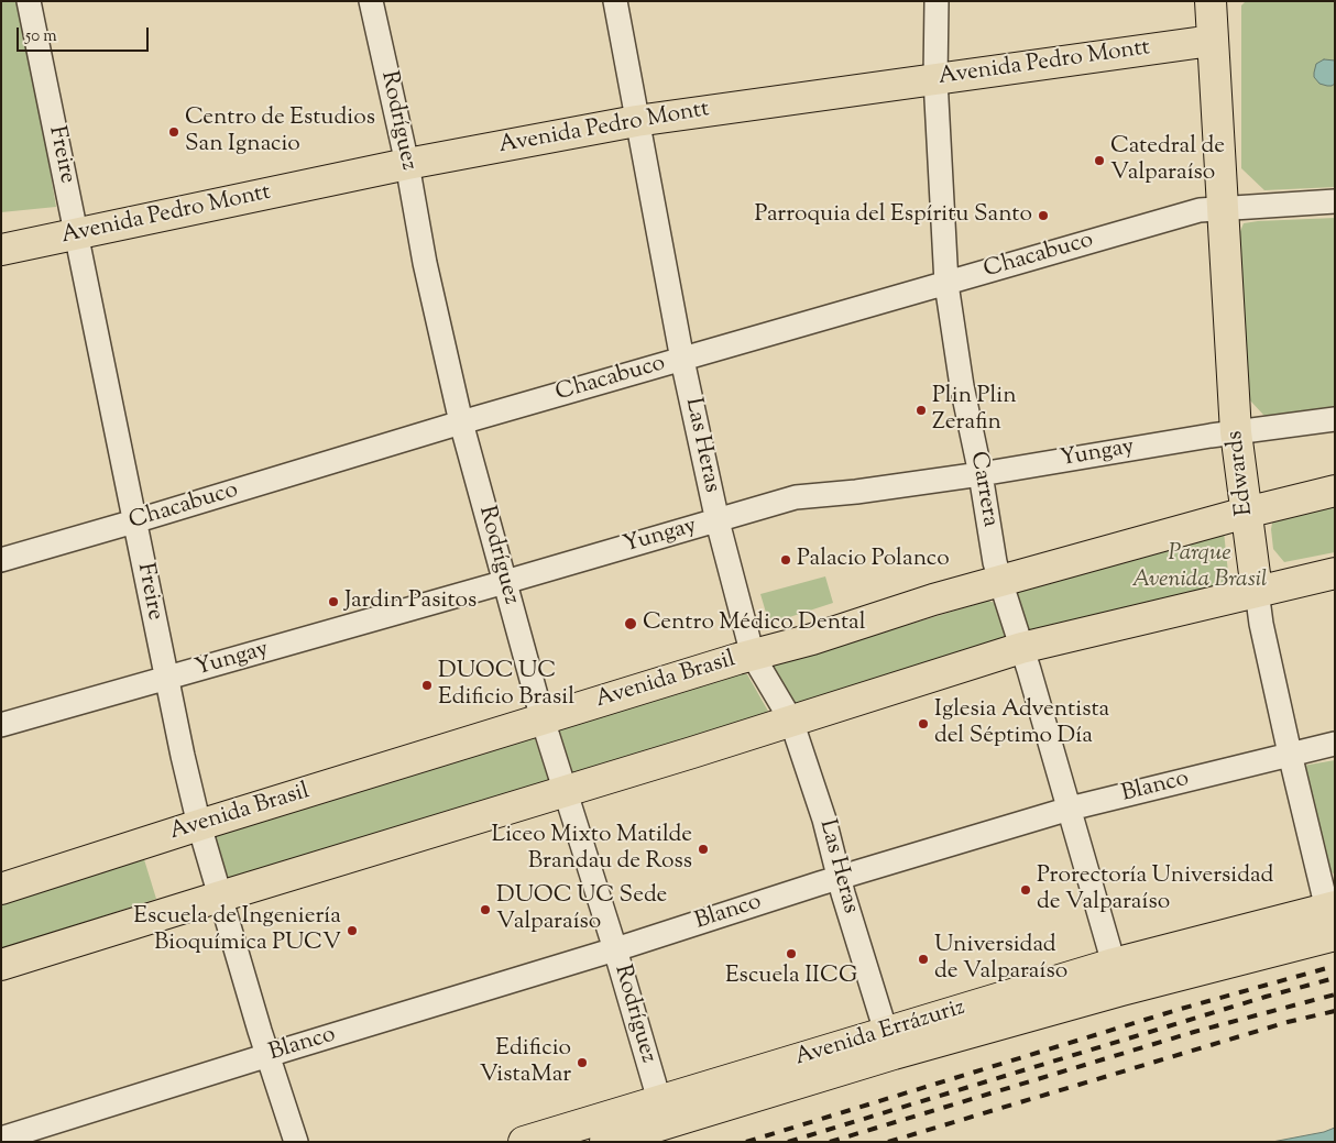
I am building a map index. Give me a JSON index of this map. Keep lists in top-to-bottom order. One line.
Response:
{"streets":{"main road":["Avenida Pedro Montt","Edwards","Avenida Brasil","Avenida Errázuriz"],"street":["Rodríguez","Freire","Chacabuco","Las Heras","Yungay","Carrera","Blanco"]},"crossings":[["Avenida Pedro Montt","Rodríguez"],["Avenida Pedro Montt","Freire"],["Avenida Pedro Montt","Las Heras"],["Avenida Pedro Montt","Edwards"],["Avenida Pedro Montt","Carrera"],["Rodríguez","Chacabuco"],["Rodríguez","Yungay"],["Rodríguez","Avenida Brasil"],["Rodríguez","Blanco"],["Rodríguez","Avenida Errázuriz"],["Freire","Chacabuco"],["Freire","Yungay"],["Freire","Avenida Brasil"],["Freire","Blanco"],["Chacabuco","Las Heras"],["Chacabuco","Edwards"],["Chacabuco","Carrera"],["Las Heras","Yungay"],["Las Heras","Avenida Brasil"],["Las Heras","Blanco"],["Las Heras","Avenida Errázuriz"],["Yungay","Edwards"],["Yungay","Carrera"],["Edwards","Avenida Brasil"],["Edwards","Blanco"],["Edwards","Avenida Errázuriz"],["Carrera","Avenida Brasil"],["Carrera","Blanco"],["Carrera","Avenida Errázuriz"]],"parks":["Parque Avenida Brasil"],"places":["Centro de Estudios San Ignacio","Catedral de Valparaíso","Parroquia del Espíritu Santo","Plin Plin Zerafin","Palacio Polanco","Jardin Pasitos","Centro Médico Dental","DUOC UC Edificio Brasil","Iglesia Adventista del Séptimo Día","Liceo Mixto Matilde Brandau de Ross","Prorectoría Universidad de Valparaíso","DUOC UC Sede Valparaíso","Escuela de Ingeniería Bioquímica PUCV","Escuela IICG","Universidad de Valparaíso","Edificio VistaMar"],"scale_bar":"50 m"}
